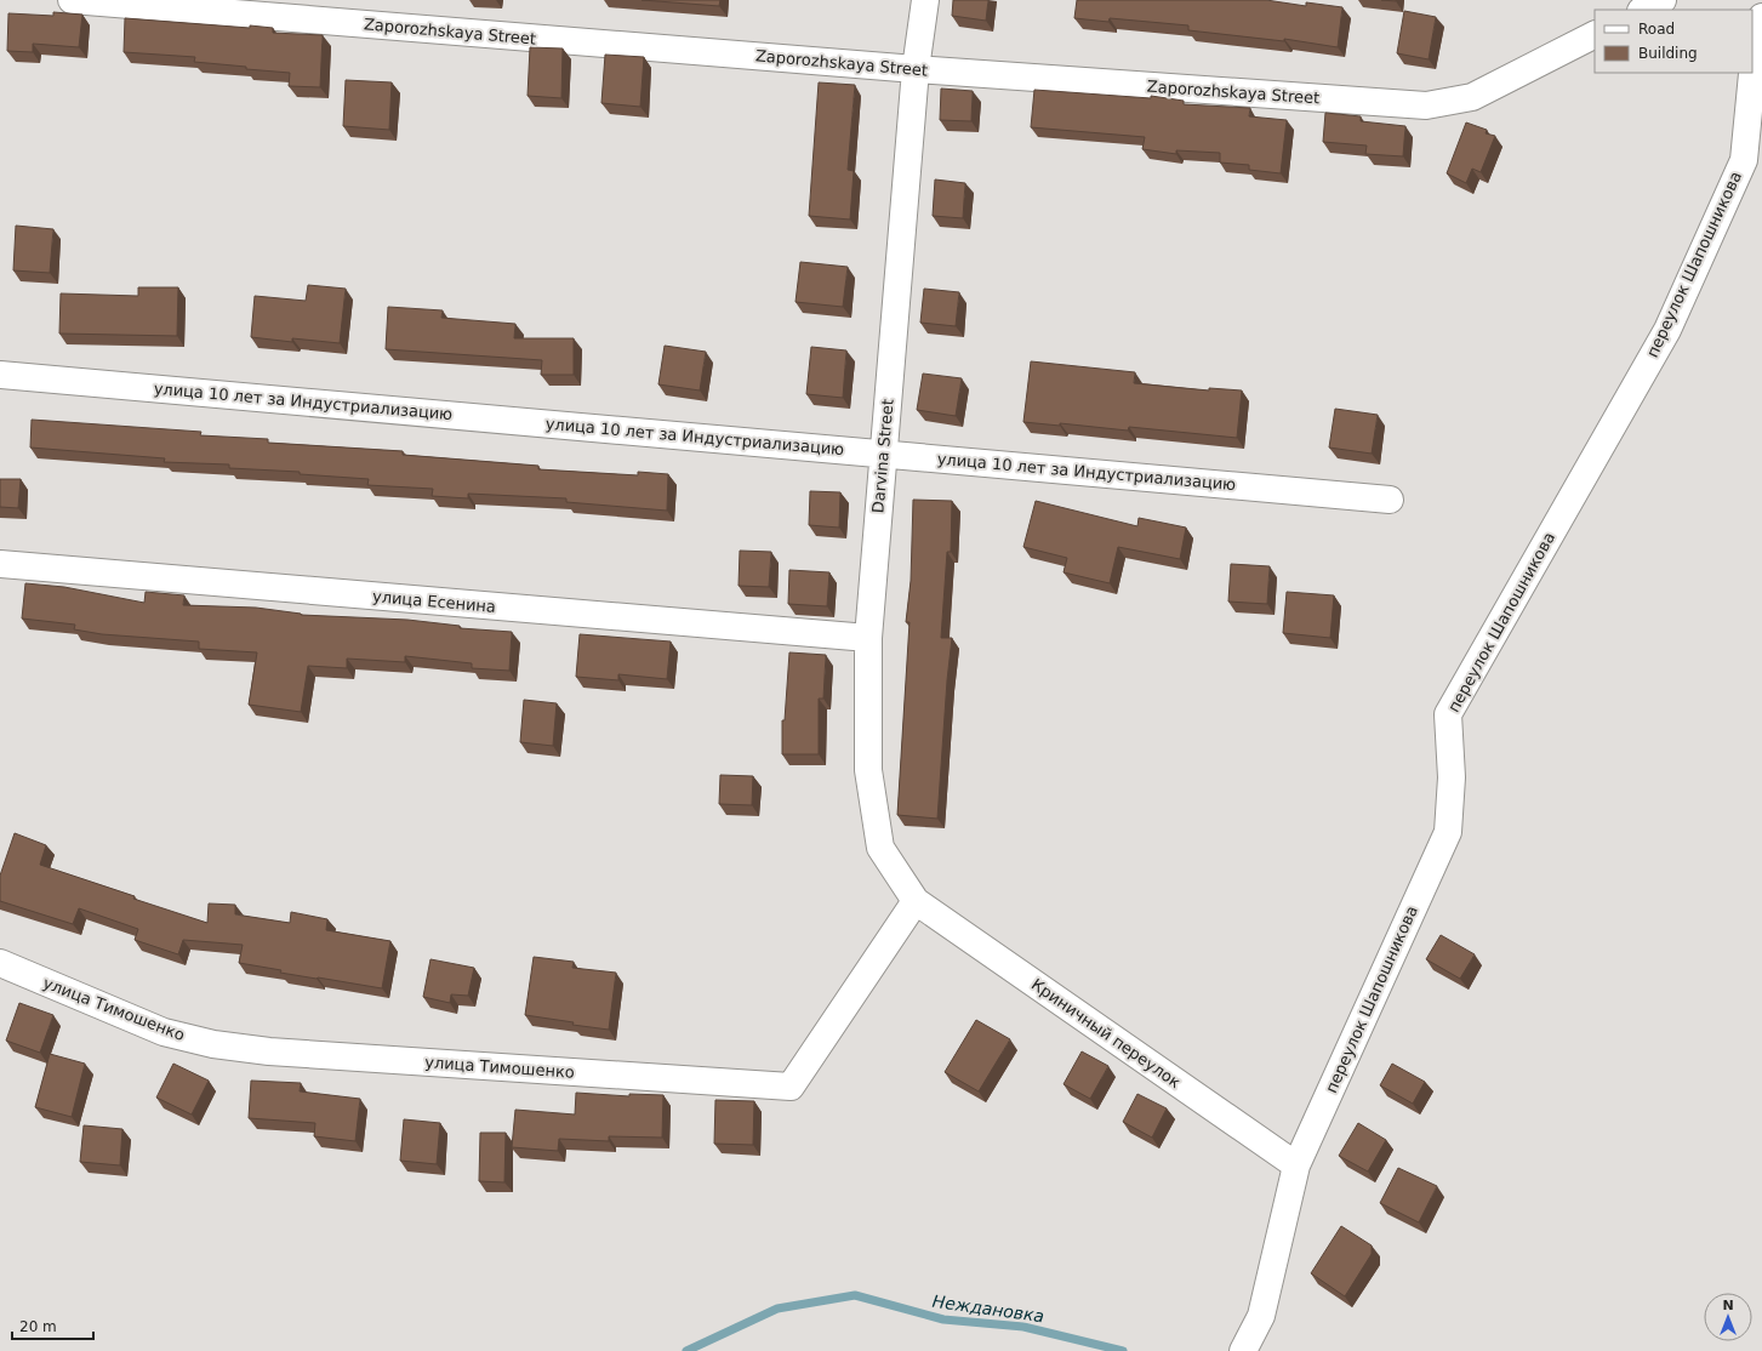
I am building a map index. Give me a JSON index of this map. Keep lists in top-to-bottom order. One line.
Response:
{"streets":{"street":["Zaporozhskaya Street","переулок Шапошникова","улица 10 лет за Индустриализацию","Darvina Street","улица Есенина","улица Тимошенко","Криничный переулок"]},"crossings":[["Zaporozhskaya Street","Darvina Street"],["переулок Шапошникова","Криничный переулок"],["улица 10 лет за Индустриализацию","Darvina Street"],["Darvina Street","улица Есенина"],["Darvina Street","улица Тимошенко"],["Darvina Street","Криничный переулок"],["улица Тимошенко","Криничный переулок"]],"water":["Неждановка"],"legend":["Road","Building"],"scale_bar":"20 m","north":"top"}
